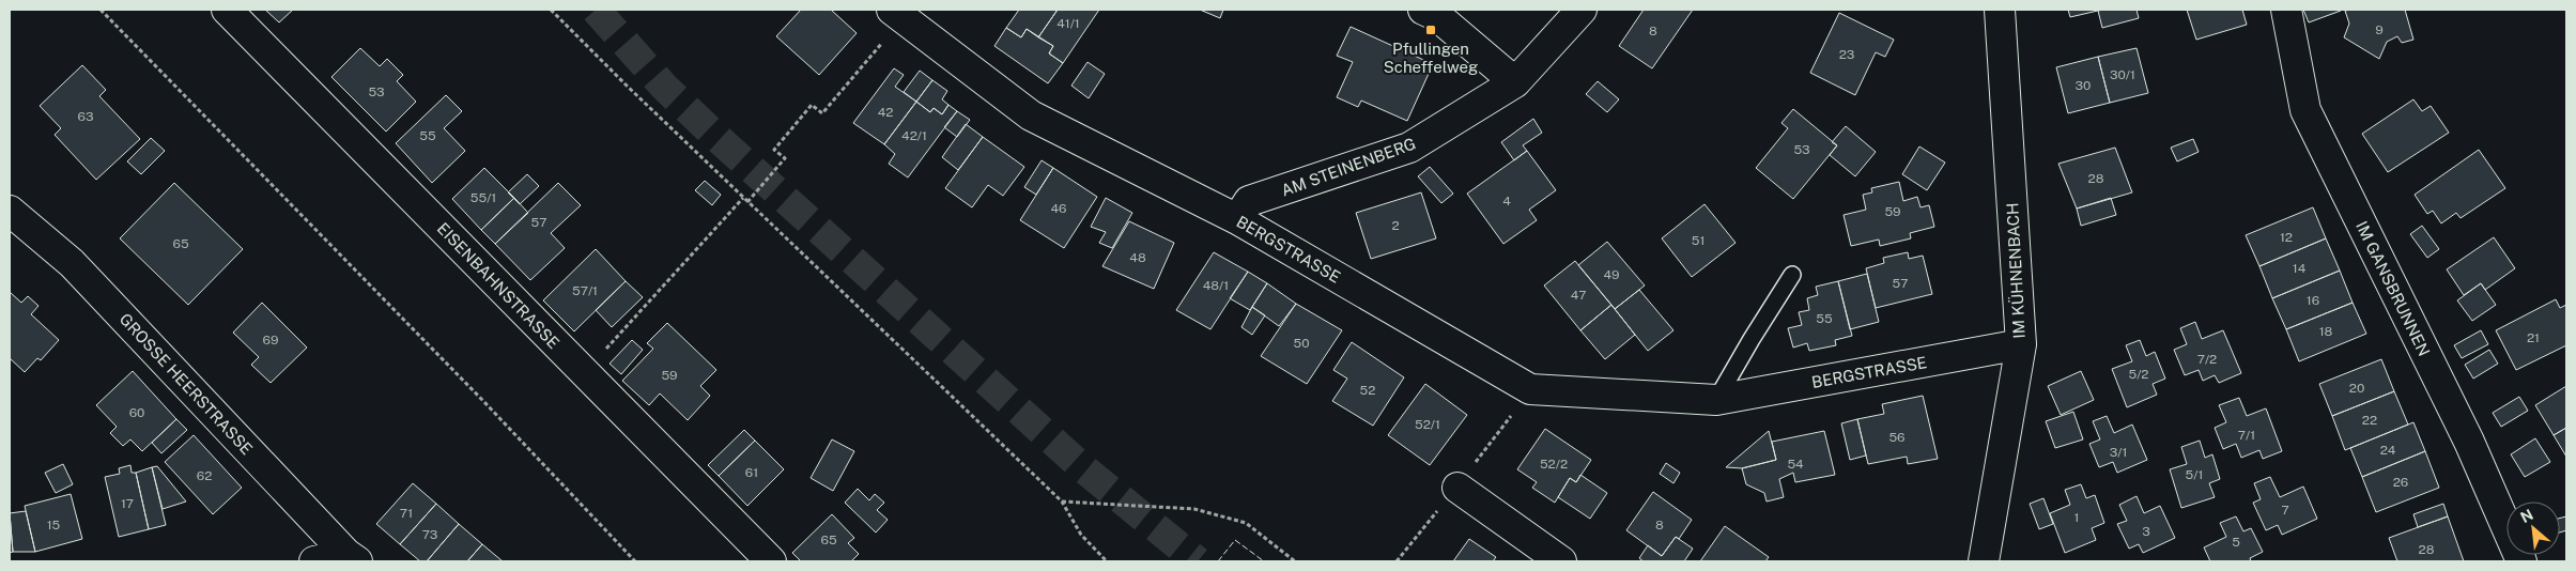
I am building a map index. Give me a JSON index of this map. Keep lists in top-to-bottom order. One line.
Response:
{"streets":{"street":["AM STEINENBERG","BERGSTRASSE","IM KÜHNENBACH","EISENBAHNSTRASSE","IM GANSBRUNNEN","GROSSE HEERSTRASSE"]},"crossings":[["AM STEINENBERG","BERGSTRASSE"],["BERGSTRASSE","IM KÜHNENBACH"]],"places":{"transit":["Pfullingen Scheffelweg"]},"house_numbers":["41/1","9","8","23","30/1","30","53","42","63","55","42/1","53","28","55/1","4","46","59","57","2","12","51","65","48","14","49","57","48/1","57/1","47","16","55","18","21","69","50","7/2","5/2","59","20","52","60","22","52/1","7/1","56","24","3/1","52/2","54","61","5/1","62","26","17","7","71","1","15","8","3","73","65","5","28"],"north":"top left"}
